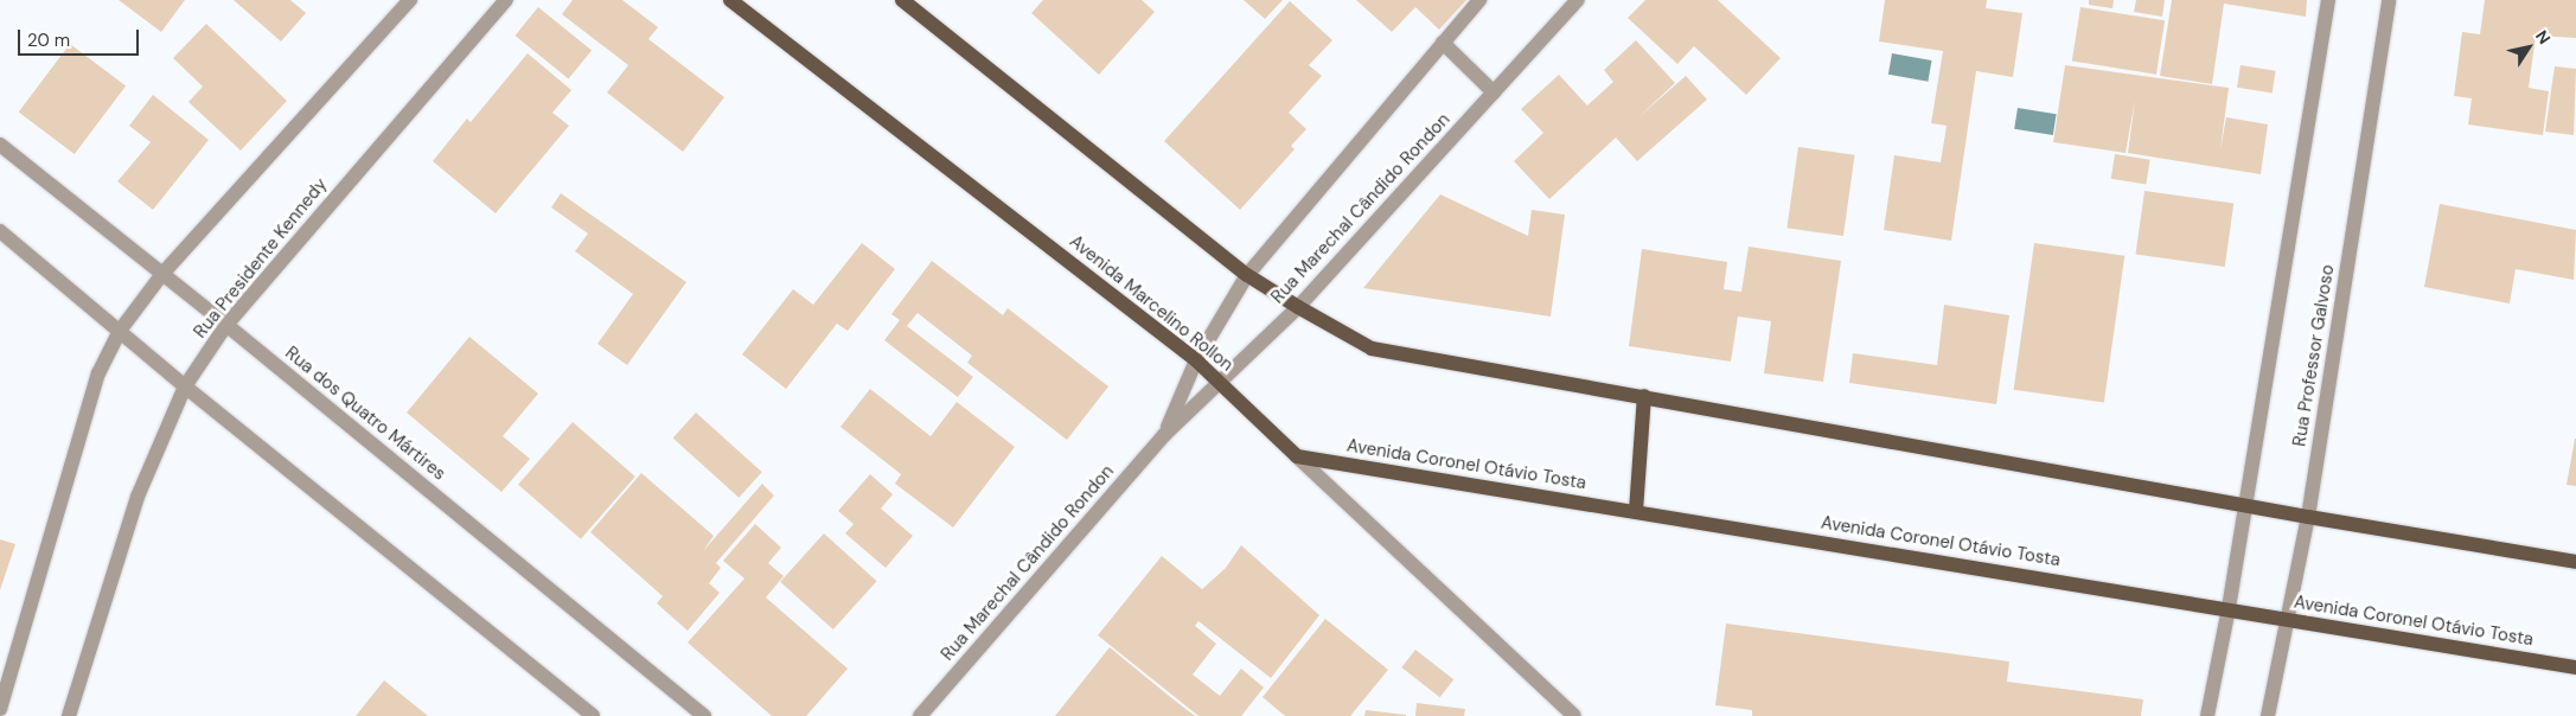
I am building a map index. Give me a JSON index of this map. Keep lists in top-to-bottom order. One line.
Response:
{"streets":{"main road":["Avenida Marcelino Rollon","Avenida Coronel Otávio Tosta"],"street":["Rua Marechal Cândido Rondon","Rua Presidente Kennedy","Rua Professor Galvoso","Rua dos Quatro Mártires"]},"crossings":[["Rua Marechal Cândido Rondon","Avenida Marcelino Rollon"],["Rua Presidente Kennedy","Rua dos Quatro Mártires"],["Avenida Marcelino Rollon","Avenida Coronel Otávio Tosta"],["Rua Professor Galvoso","Avenida Coronel Otávio Tosta"]],"scale_bar":"20 m","north":"top right"}
